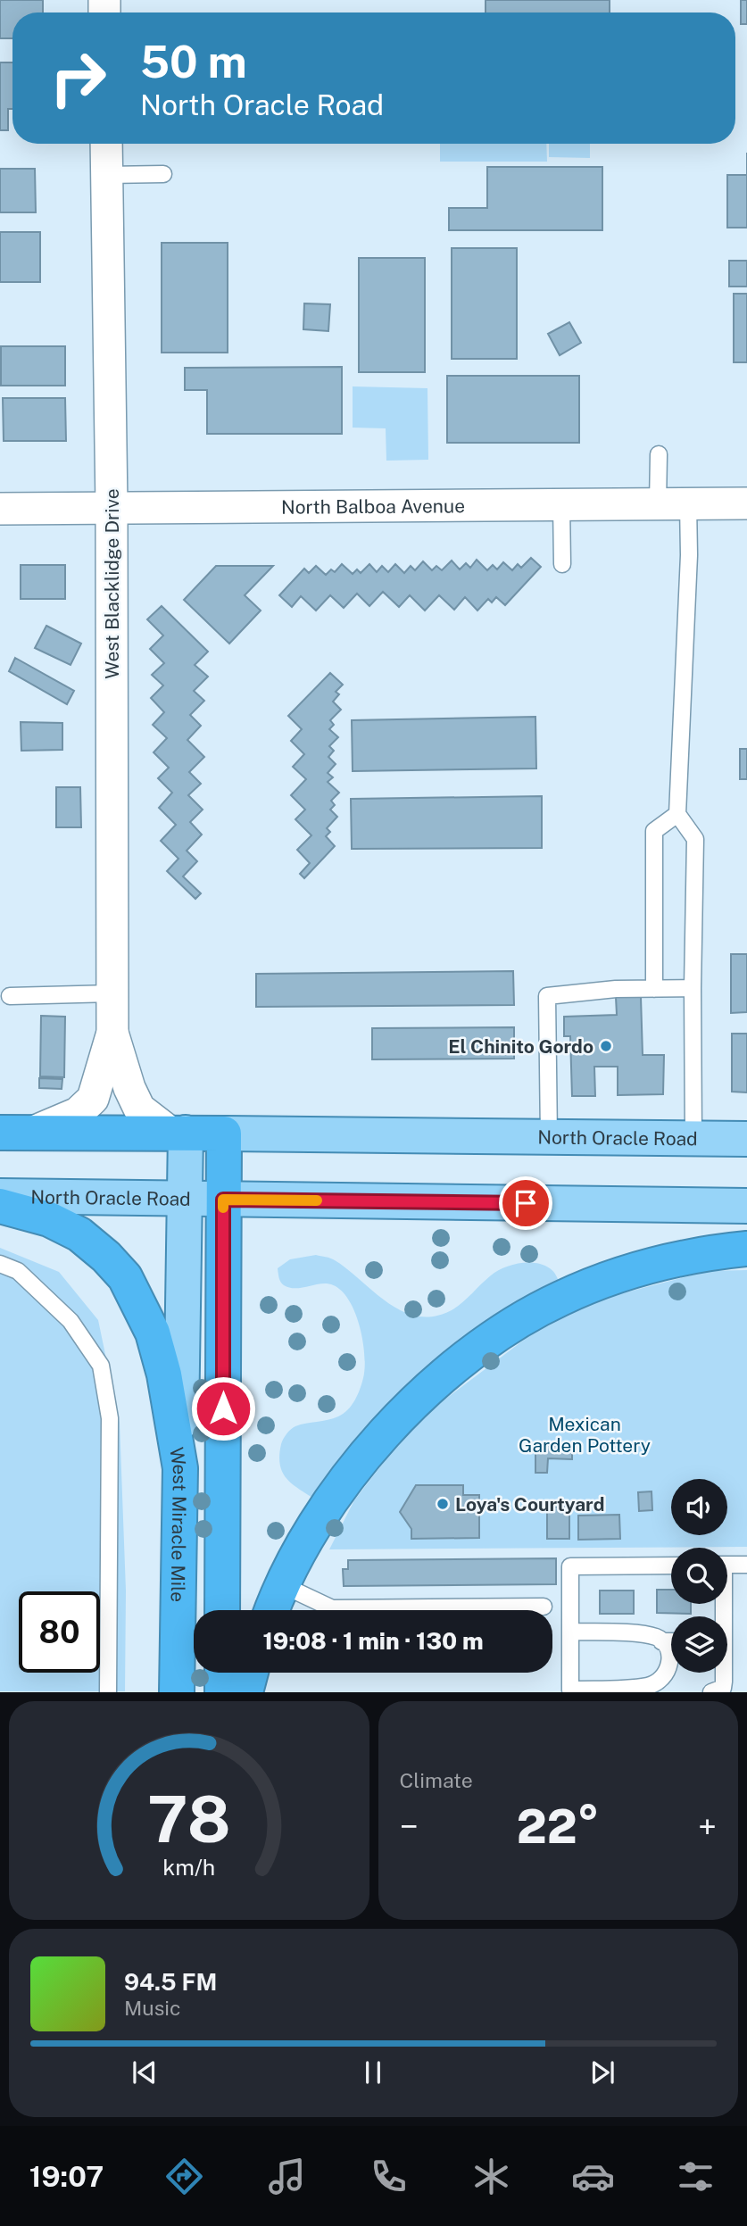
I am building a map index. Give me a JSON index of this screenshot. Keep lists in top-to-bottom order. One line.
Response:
{"streets":{"highway":["North Oracle Road","West Miracle Mile"],"street":["North Balboa Avenue","West Blacklidge Drive"]},"crossings":[["North Balboa Avenue","West Blacklidge Drive"],["North Oracle Road","West Miracle Mile"]],"parks":["Mexican Garden Pottery"],"places":["El Chinito Gordo","Loya's Courtyard"],"page":{"turn":["50 m","North Oracle Road"],"limit":"80","trip":"19:08 · 1 min · 130 m","tile":"Climate","heat":["−","22°","+"],"song":["94.5 FM","Music"],"tabs":"19:07","gauge":["78","km/h"]}}
